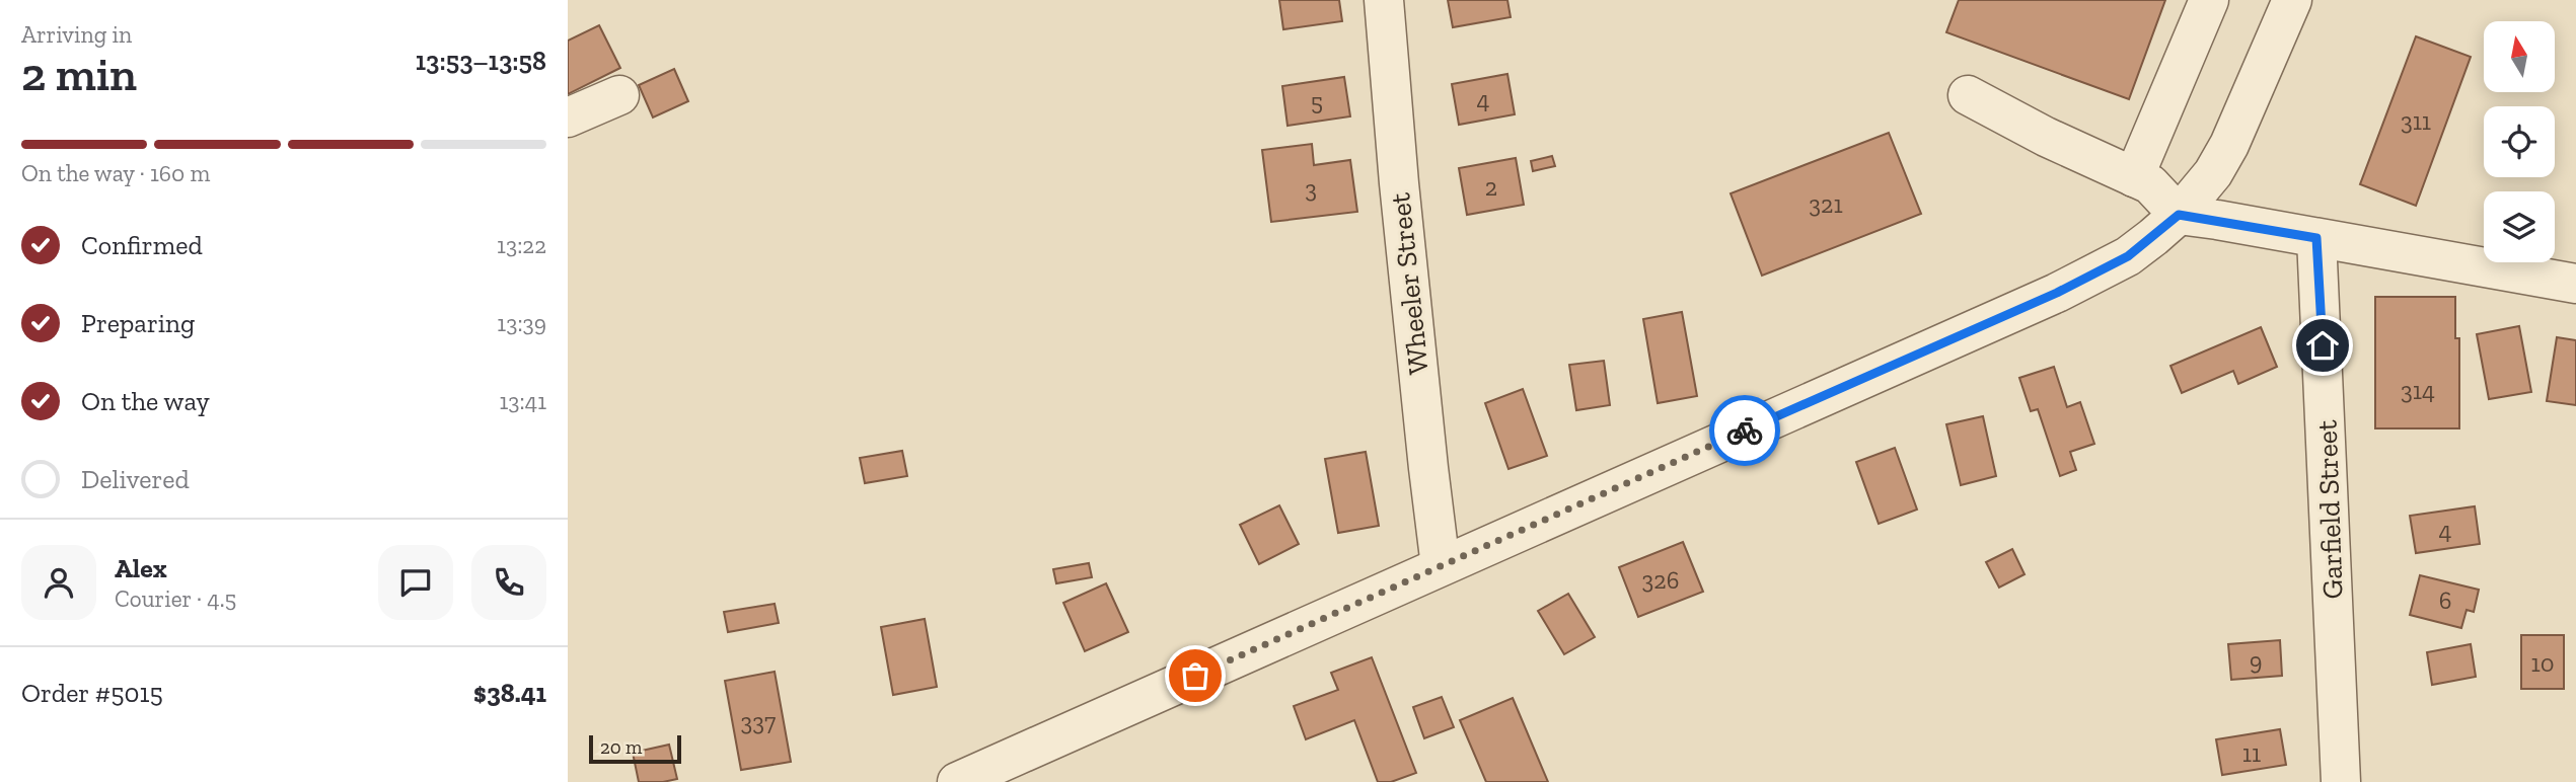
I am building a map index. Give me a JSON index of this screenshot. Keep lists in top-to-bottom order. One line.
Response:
{"streets":{"street":["Wheeler Street","Garfield Street"]},"house_numbers":["4","5","311","2","3","321","314","4","326","6","9","10","337","11"],"scale_bar":"20 m","north":"top","page":{"heading":["2 min","Arriving in","13:53–13:58"],"panel":["Alex","Courier · 4.5","Order #5015","$38.41"],"bar":"On the way · 160 m","list":[["Confirmed","13:22"],["Preparing","13:39"],["On the way","13:41"],"Delivered"],"scale":"20 m"}}
